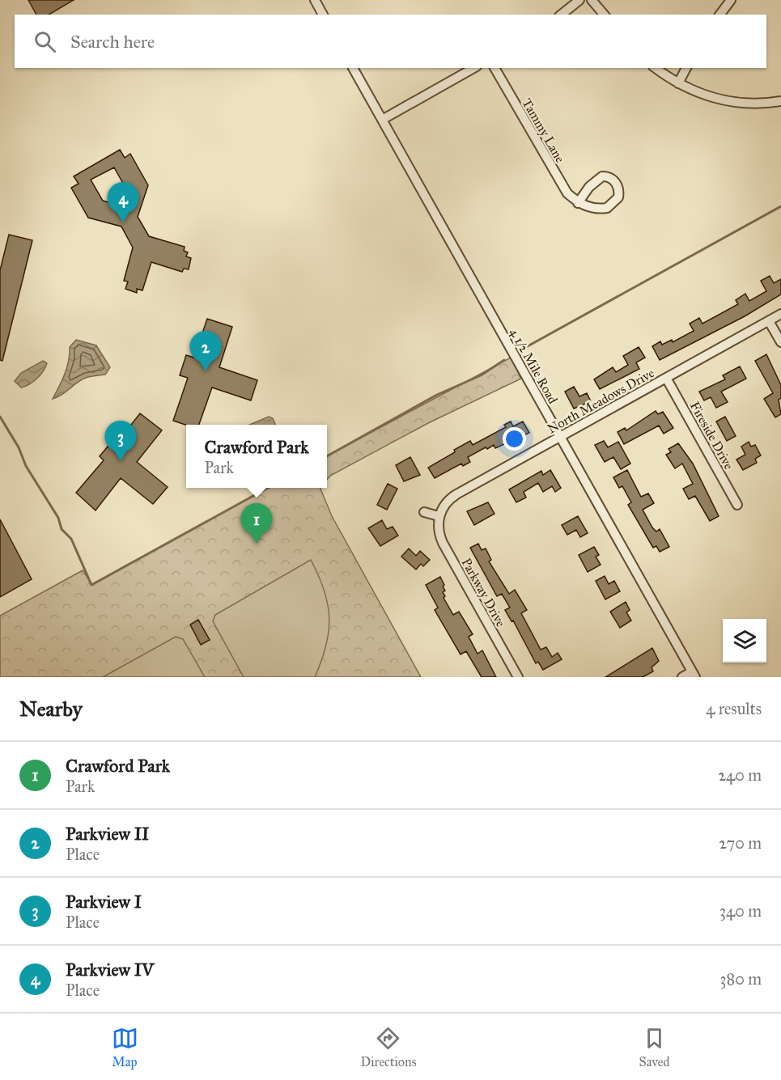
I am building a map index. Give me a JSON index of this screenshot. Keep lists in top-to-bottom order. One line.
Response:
{"streets":{"street":["Tammy Lane","4 1/2 Mile Road","North Meadows Drive","Fireside Drive","Parkway Drive"]},"crossings":[["4 1/2 Mile Road","North Meadows Drive"],["North Meadows Drive","Fireside Drive"],["North Meadows Drive","Parkway Drive"]],"page":{"search":"Search here","pins":["4","2","3","1"],"popup":["Crawford Park","Park"],"heading":["Nearby","4 results"],"list":[{"mark":"1","name":"Crawford Park","note":"Park","value":"240 m"},{"mark":"2","name":"Parkview II","note":"Place","value":"270 m"},{"mark":"3","name":"Parkview I","note":"Place","value":"340 m"},{"mark":"4","name":"Parkview IV","note":"Place","value":"380 m"}],"nav":["Map","Directions","Saved"]}}
